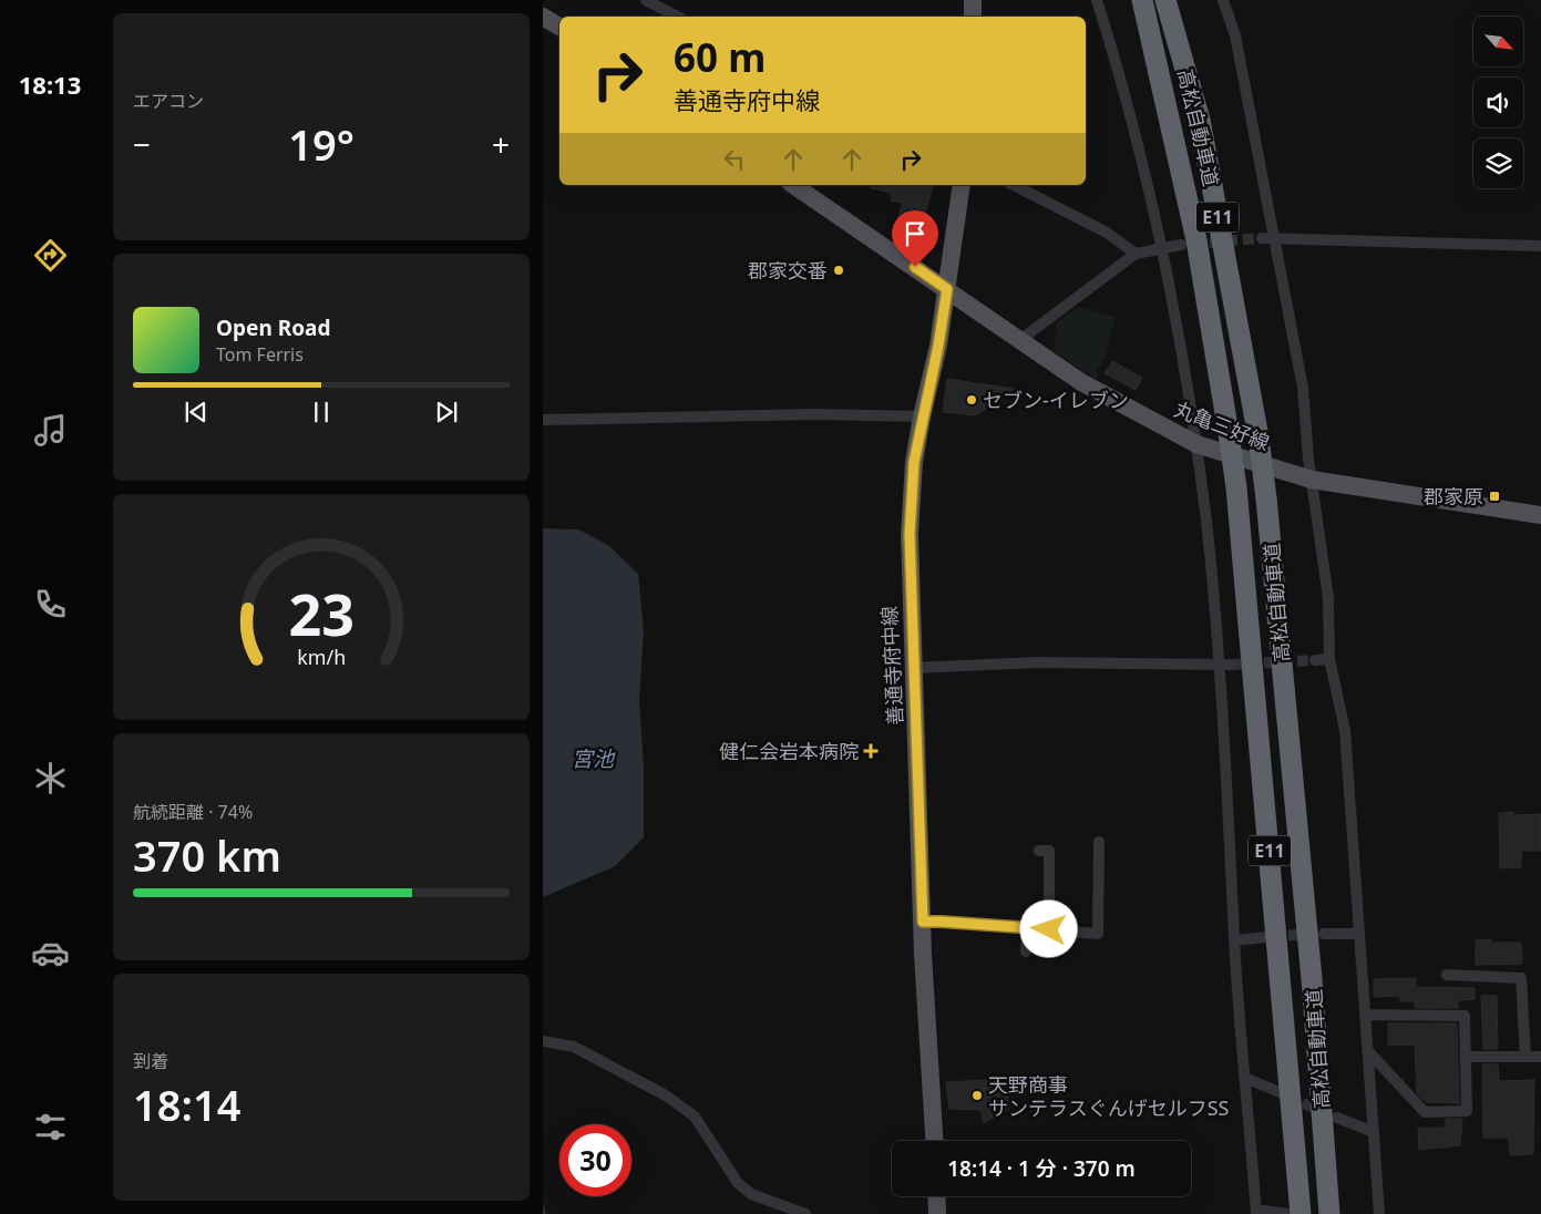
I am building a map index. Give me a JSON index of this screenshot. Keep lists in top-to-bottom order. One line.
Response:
{"streets":{"highway":["高松自動車道","E11"],"main road":["丸亀三好線","善通寺府中線"]},"crossings":[["丸亀三好線","善通寺府中線"]],"water":["宮池"],"places":{"other":["郡家交番","セブン-イレブン","天野商事 サンテラスぐんげセルフSS"],"transit":["郡家原"],"health":["健仁会岩本病院"]},"north":"bottom right","page":{"tabs":"18:13","tile":["エアコン",["航続距離 · 74%","370 km"],["到着","18:14"]],"turn":["60 m","善通寺府中線"],"heat":["−","19°","+"],"song":["Open Road","Tom Ferris"],"limit":"30","trip":"18:14 · 1 分 · 370 m","gauge":["23","km/h"]}}
